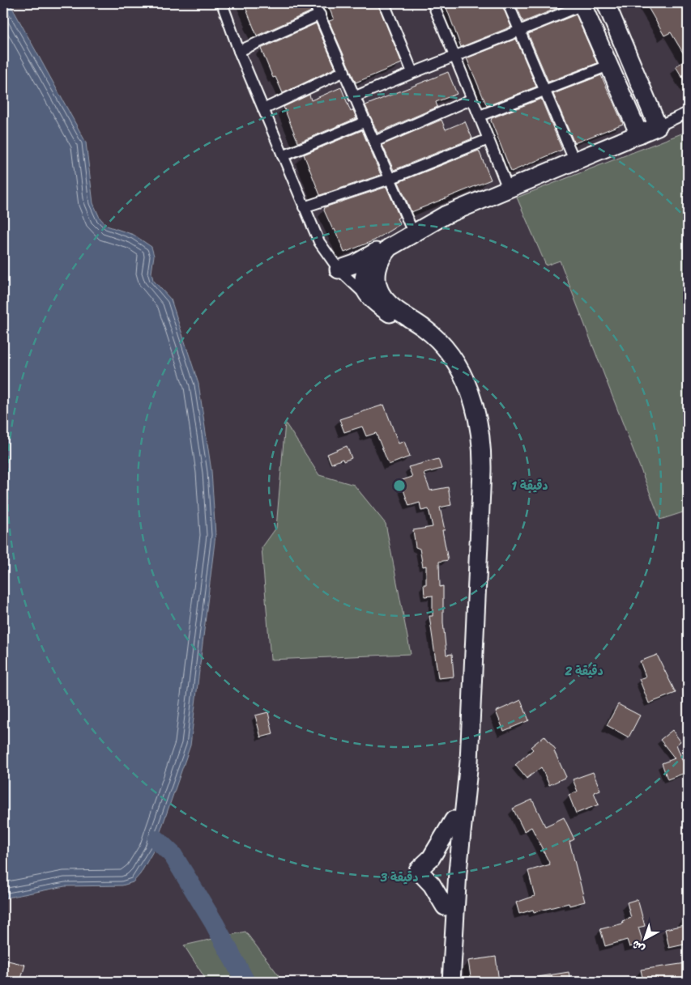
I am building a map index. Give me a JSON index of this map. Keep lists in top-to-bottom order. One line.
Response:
{"north":"bottom left","rings":["1 دقيقة","2 دقيقة","3 دقيقة"]}
